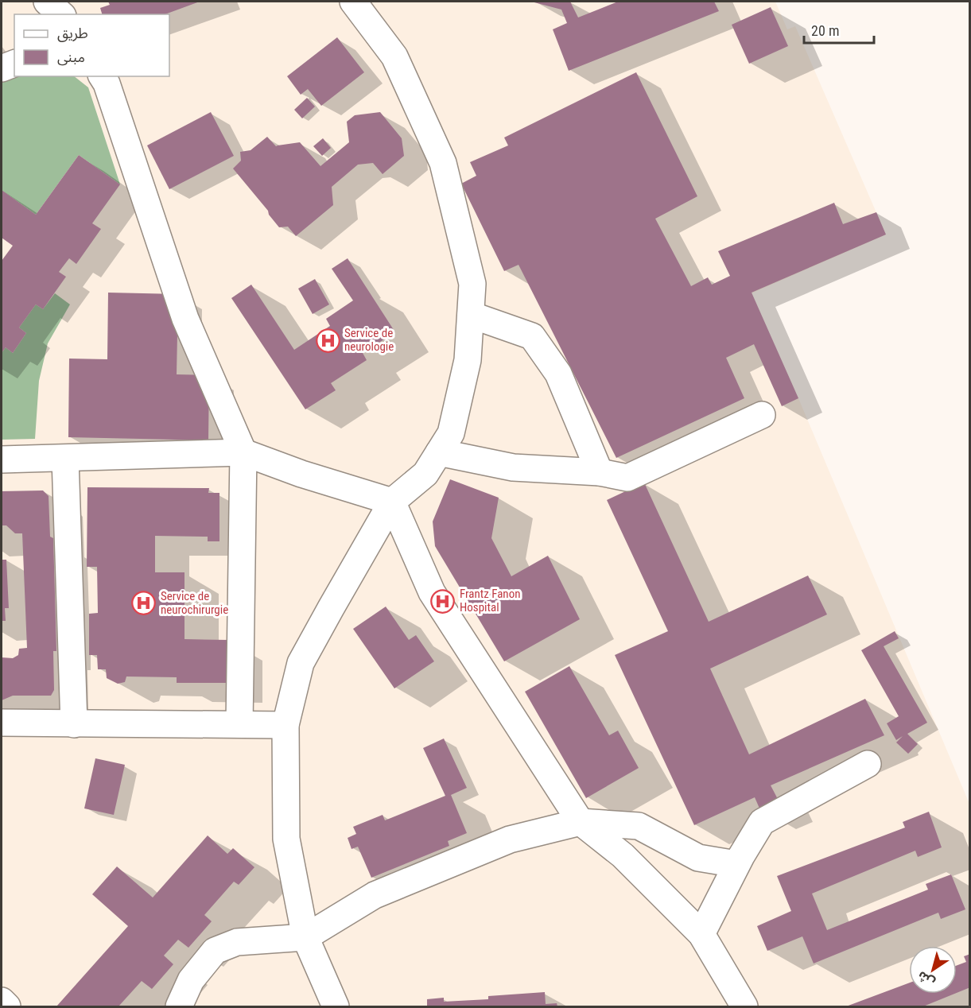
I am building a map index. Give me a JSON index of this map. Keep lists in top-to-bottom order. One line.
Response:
{"places":{"hospital":["Service de neurologie","Frantz Fanon Hospital","Service de neurochirurgie"]},"legend":["طريق","مبنى"],"scale_bar":"20 m","north":"bottom left"}
